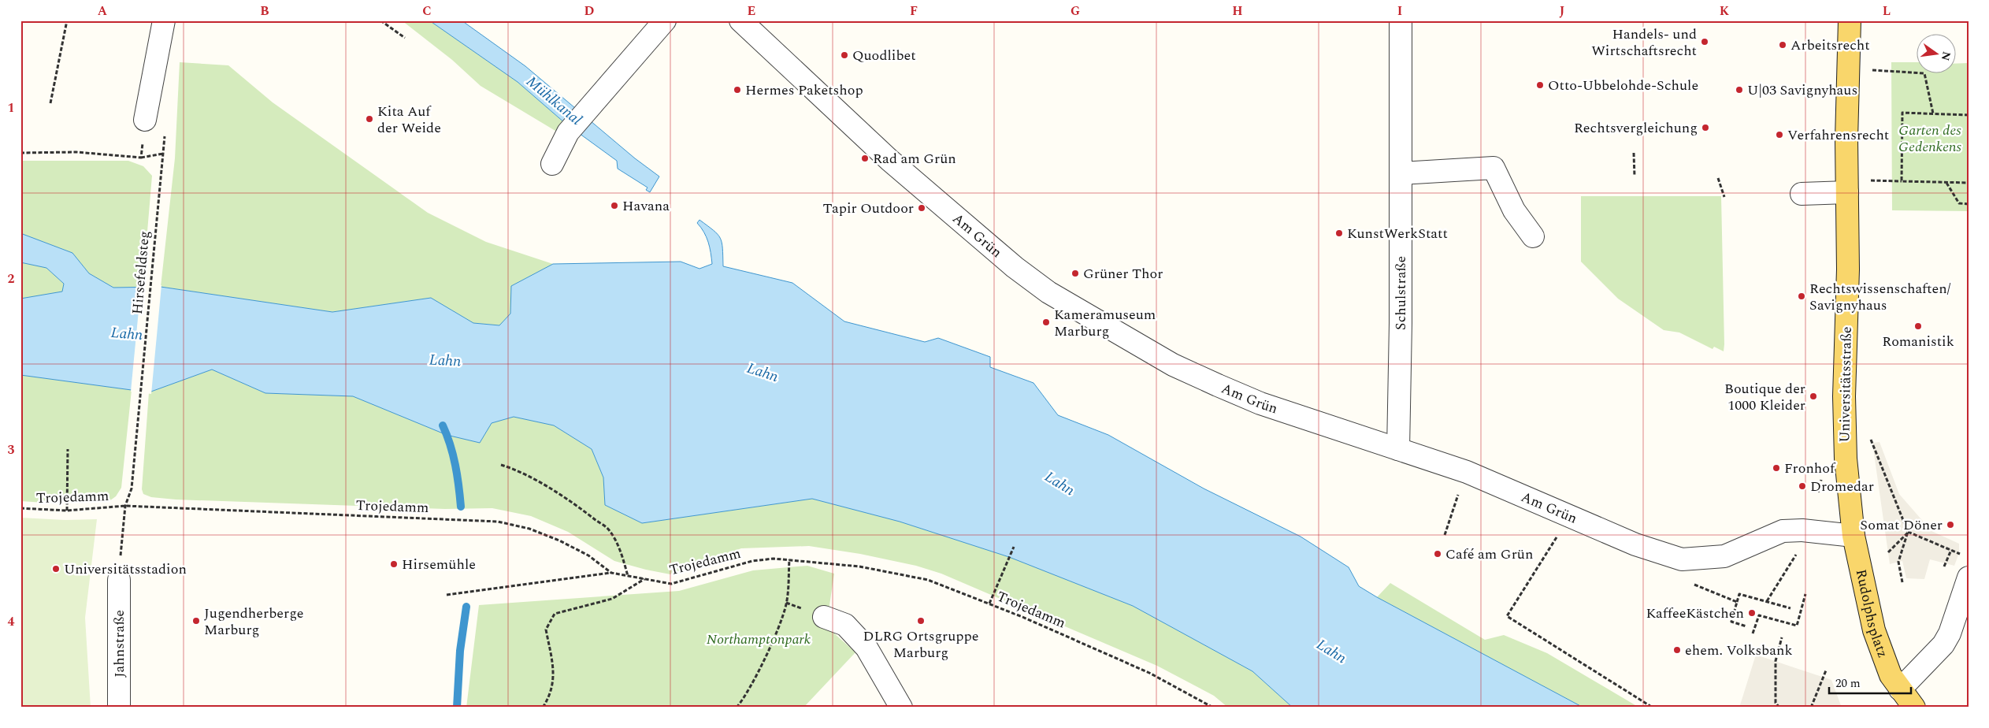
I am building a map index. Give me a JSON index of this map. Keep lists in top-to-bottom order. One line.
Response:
{"streets":{"main road":["Universitätsstraße","Rudolphsplatz"],"street":["Am Grün","Schulstraße","Jahnstraße"],"path":["Hirsefeldsteg","Trojedamm"]},"crossings":[["Am Grün","Schulstraße"],["Am Grün","Universitätsstraße"],["Am Grün","Rudolphsplatz"],["Hirsefeldsteg","Trojedamm"],["Hirsefeldsteg","Jahnstraße"],["Universitätsstraße","Rudolphsplatz"]],"water":["Mühlkanal","Lahn"],"parks":["Garten des Gedenkens","Northamptonpark"],"places":["Handels- und Wirtschaftsrecht","Arbeitsrecht","Quodlibet","Otto-Ubbelohde-Schule","Hermes Paketshop","U|03 Savignyhaus","Kita Auf der Weide","Rechtsvergleichung","Verfahrensrecht","Rad am Grün","Havana","Tapir Outdoor","KunstWerkStatt","Grüner Thor","Rechtswissenschaften/ Savignyhaus","Kameramuseum Marburg","Romanistik","Boutique der 1000 Kleider","Fronhof","Dromedar","Somat Döner","Café am Grün","Hirsemühle","Universitätsstadion","KaffeeKästchen","Jugendherberge Marburg","DLRG Ortsgruppe Marburg","ehem. Volksbank"],"scale_bar":"20 m","north":"right","grid":{"columns":["A","B","C","D","E","F","G","H","I","J","K","L"],"rows":["1","2","3","4"]}}
